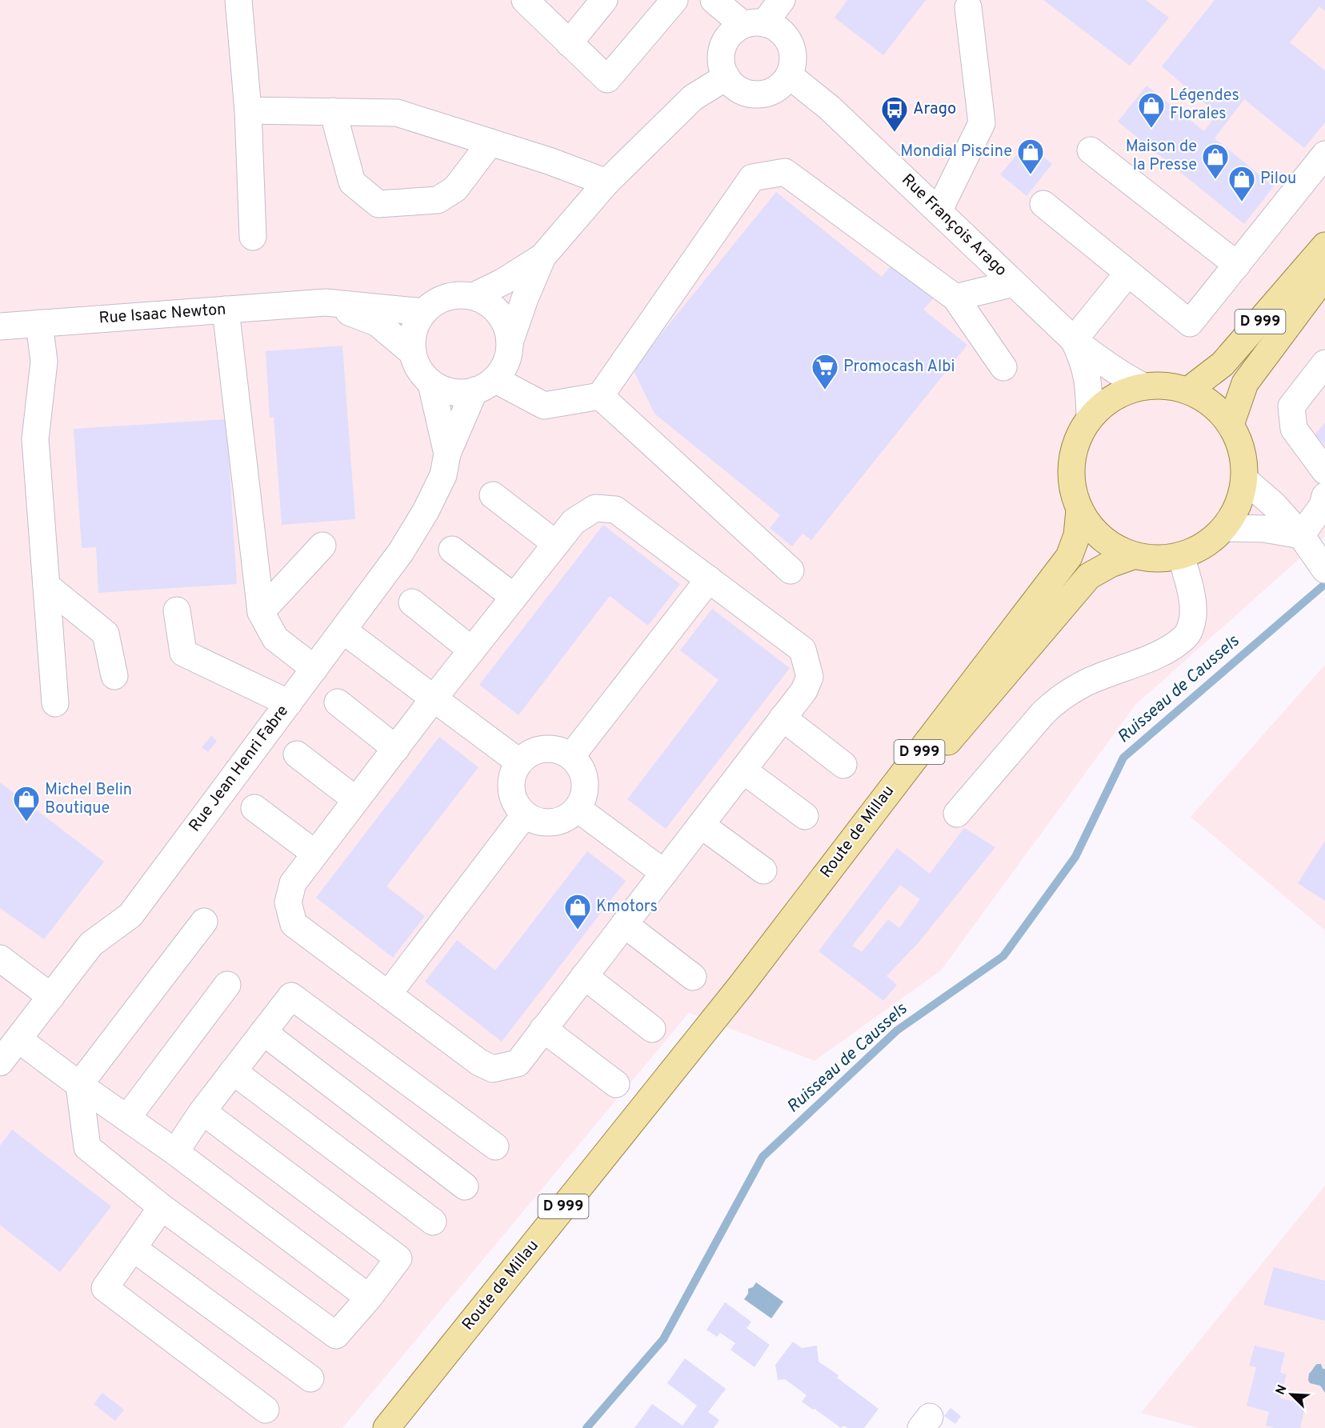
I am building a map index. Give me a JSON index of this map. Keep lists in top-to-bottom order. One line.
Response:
{"streets":{"main road":["D 999","Route de Millau"],"street":["Rue François Arago","Rue Isaac Newton","Rue Jean Henri Fabre"]},"crossings":[["Rue Isaac Newton","Rue Jean Henri Fabre"]],"water":["Ruisseau de Caussels"],"places":{"shop":["Légendes Florales","Mondial Piscine","Maison de la Presse","Pilou","Michel Belin Boutique","Kmotors"],"bus stop":["Arago"],"supermarket":["Promocash Albi"]},"north":"top left"}
